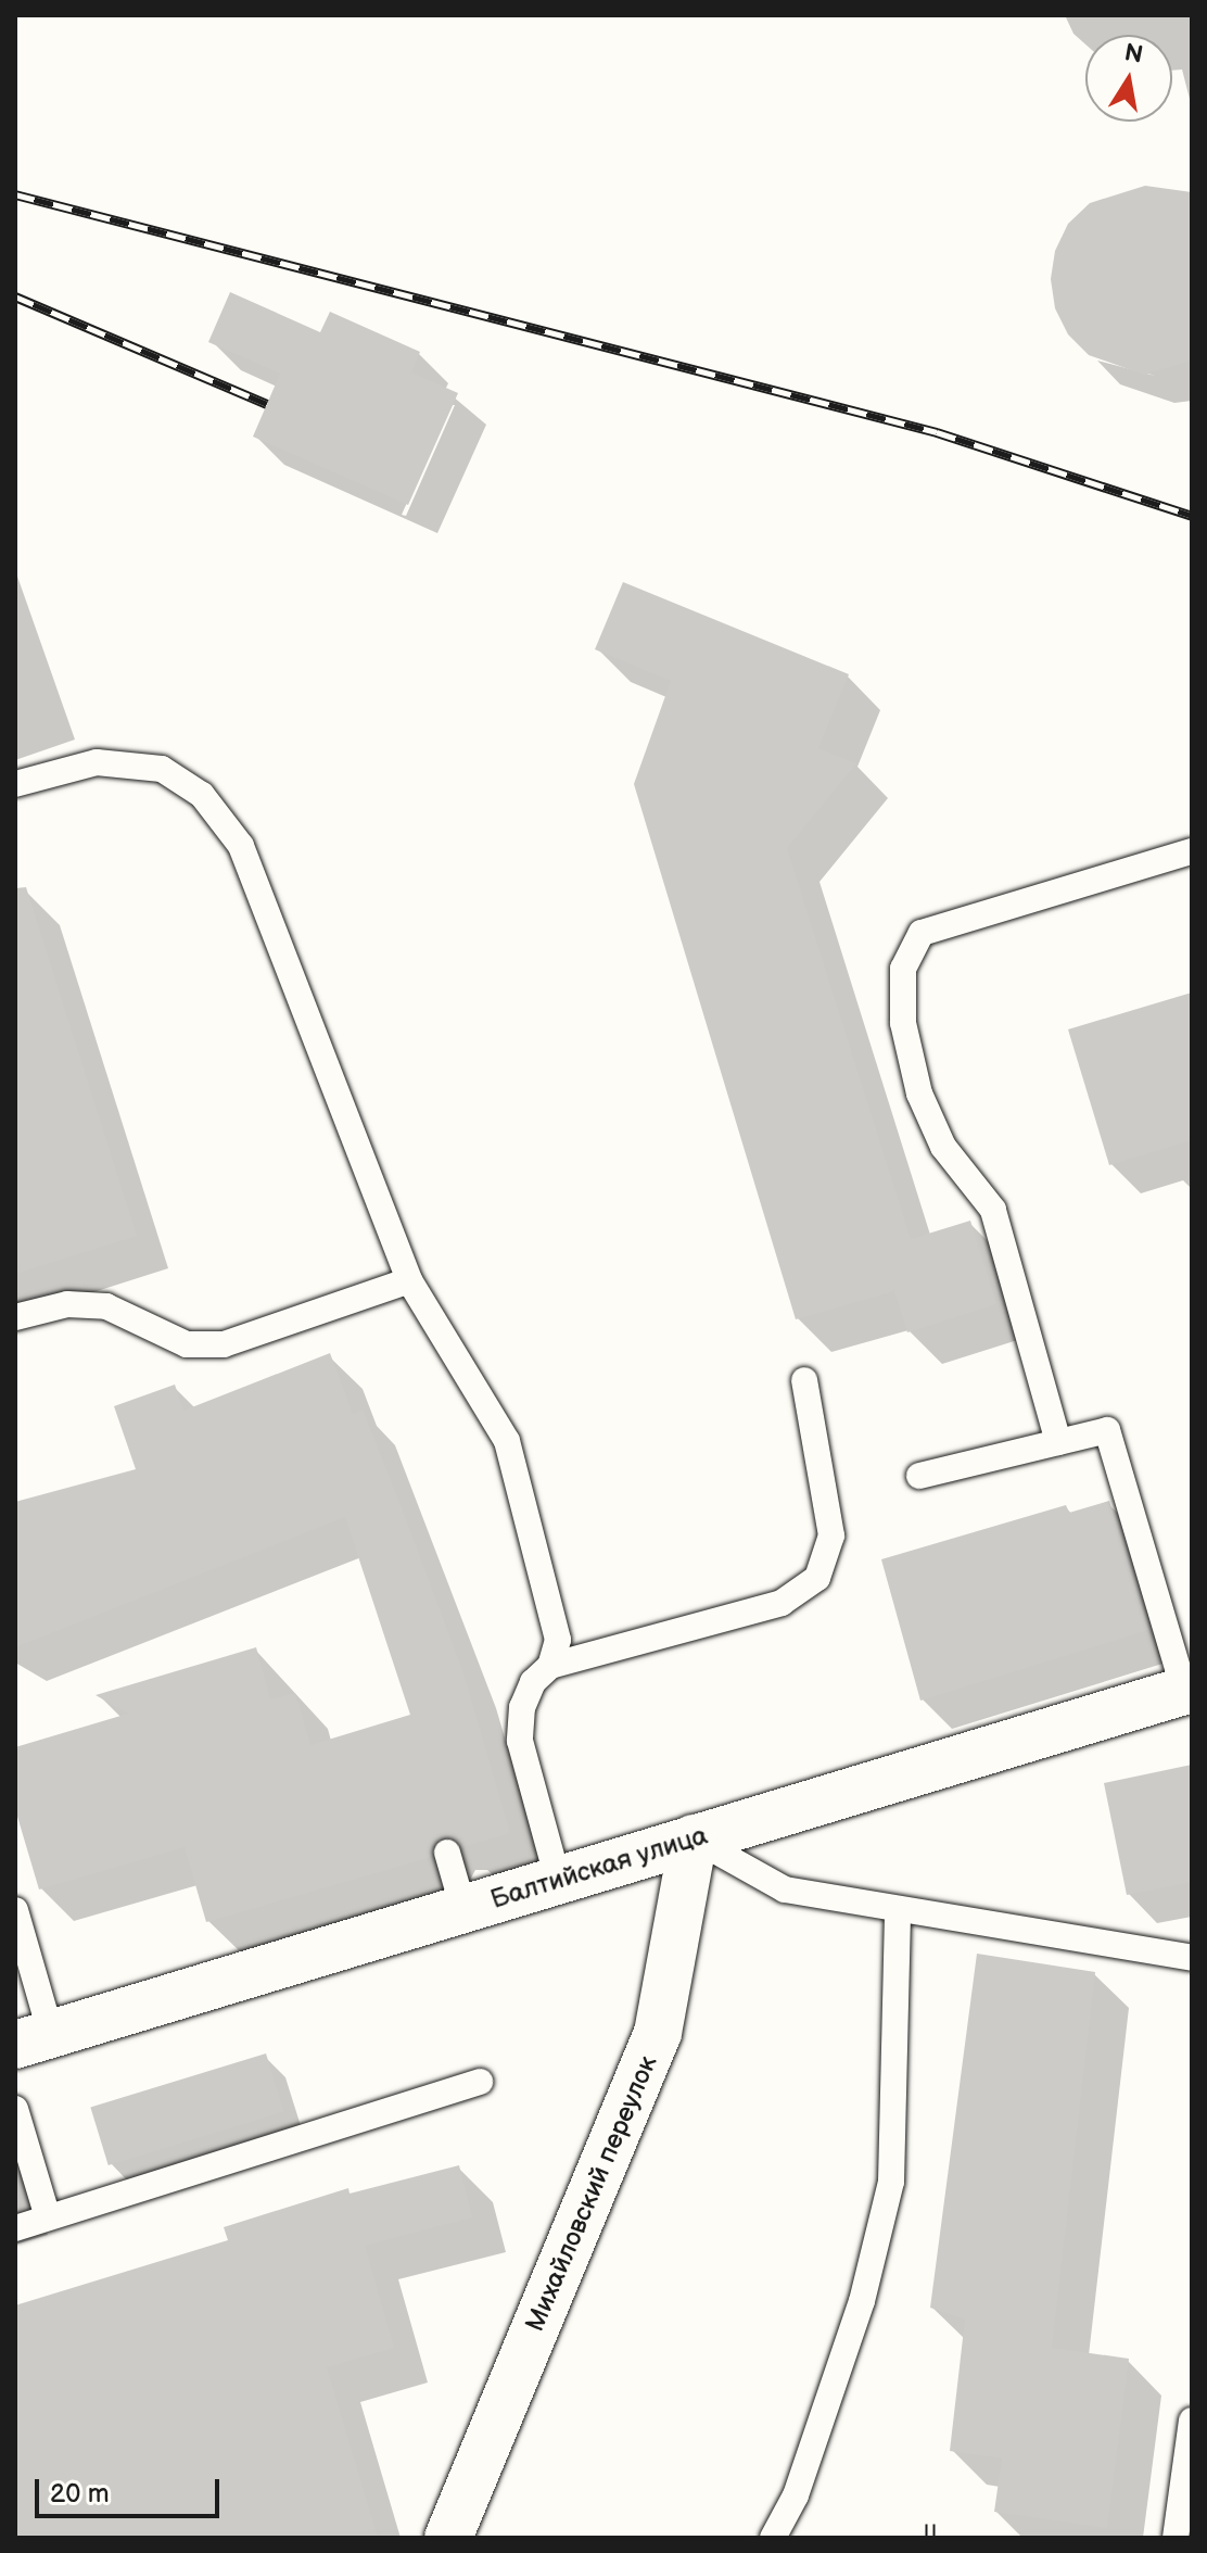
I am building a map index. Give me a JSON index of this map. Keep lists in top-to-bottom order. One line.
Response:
{"streets":{"street":["Балтийская улица","Михайловский переулок"]},"crossings":[["Балтийская улица","Михайловский переулок"]],"scale_bar":"20 m","north":"top"}
